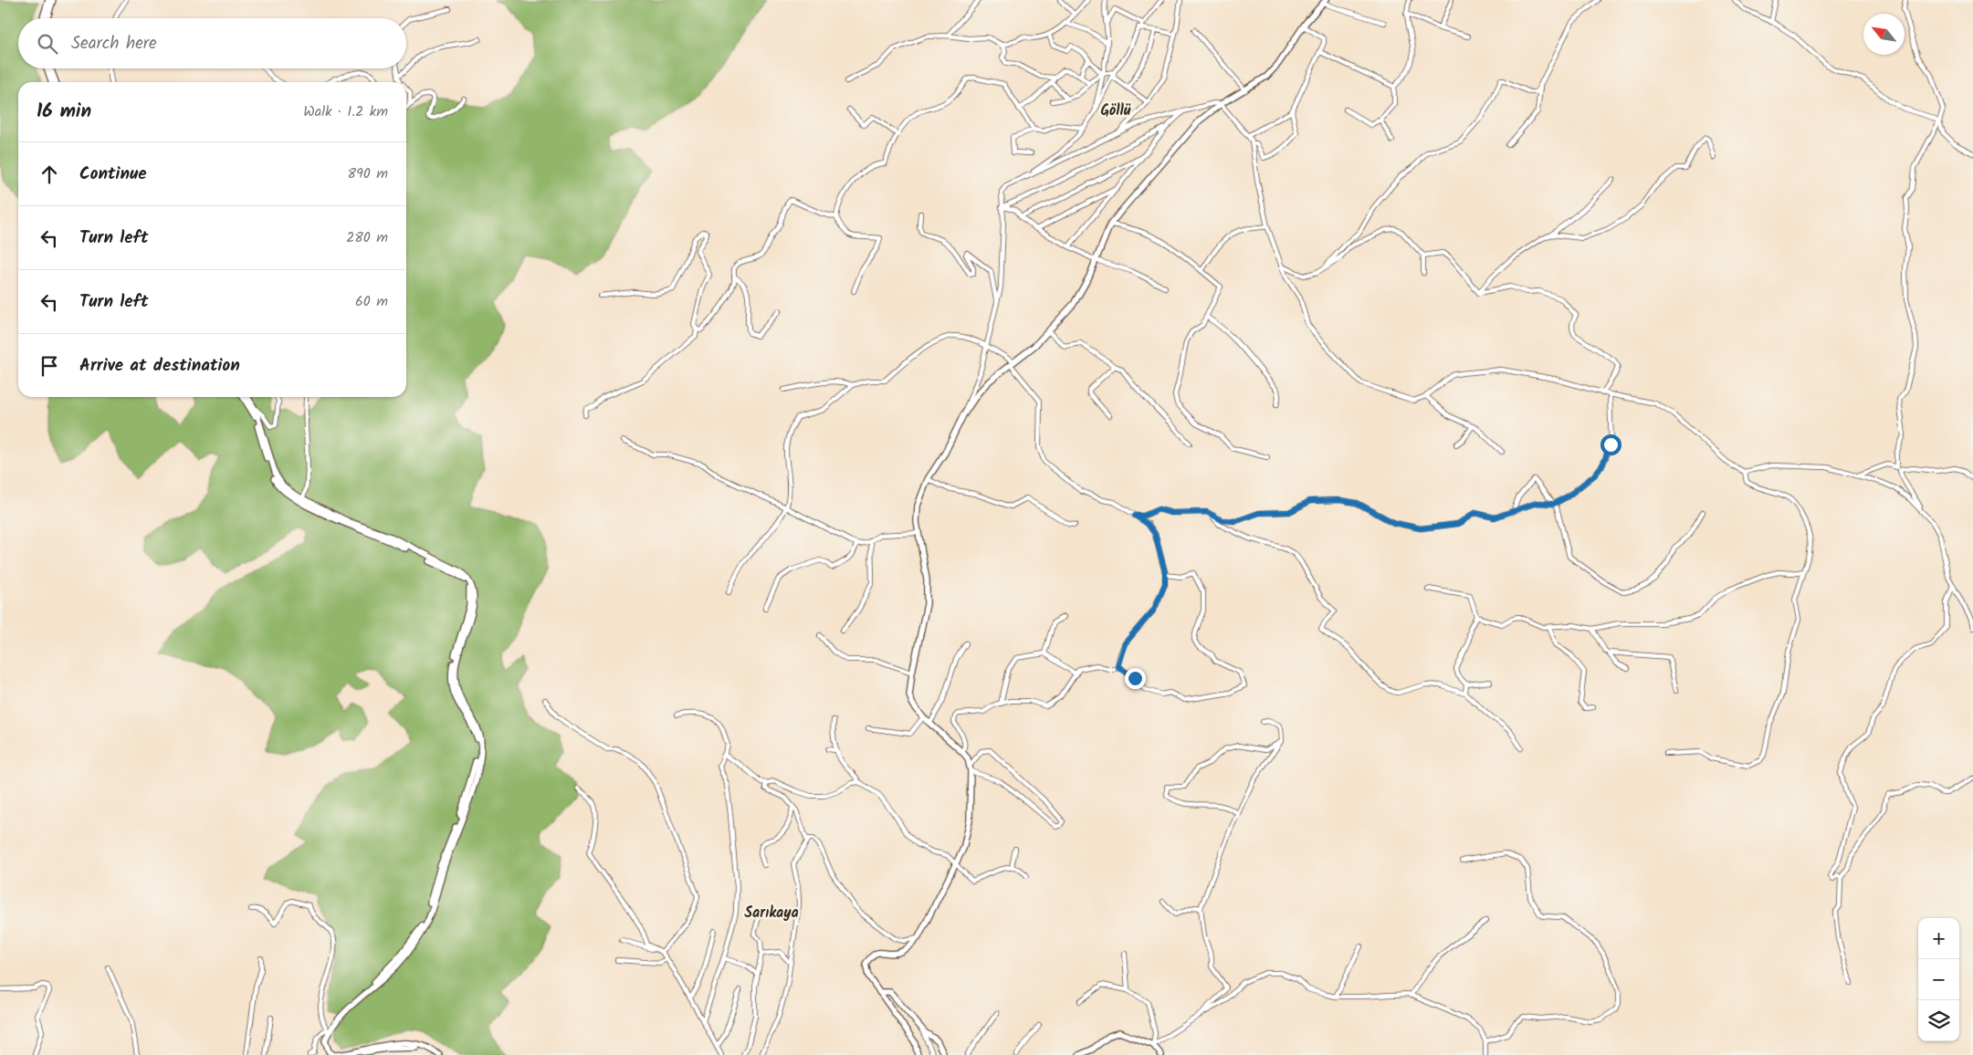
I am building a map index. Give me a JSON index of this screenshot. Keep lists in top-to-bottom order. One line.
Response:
{"districts":["Göllü","Sarıkaya"],"north":"top left","page":{"search":"Search here","heading":["16 min","Walk · 1.2 km"],"list":[["Continue","890 m"],["Turn left","280 m"],["Turn left","60 m"],"Arrive at destination"],"map_buttons":["+","−"]}}
